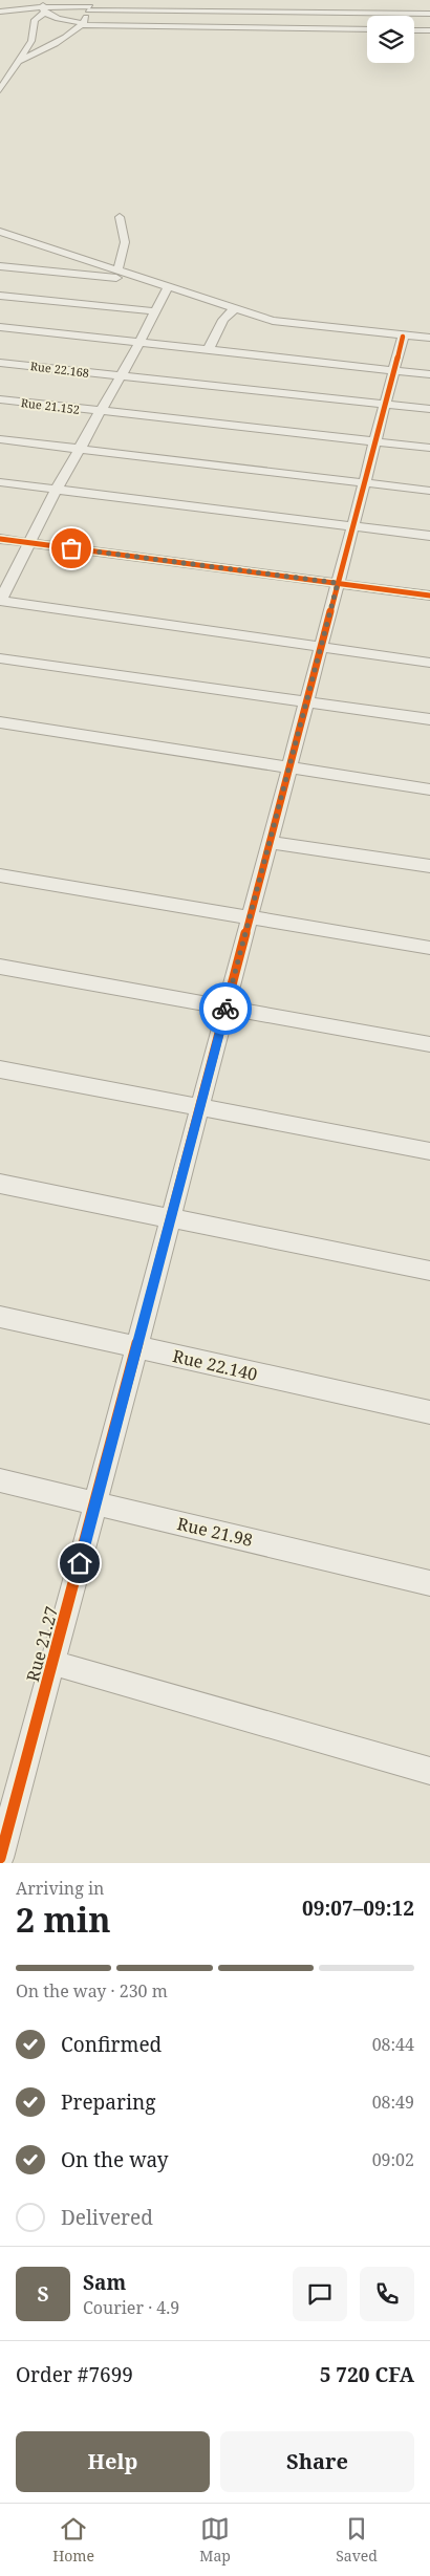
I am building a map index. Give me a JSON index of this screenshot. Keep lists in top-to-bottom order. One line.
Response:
{"streets":{"street":["Rue 22.168","Rue 21.152","Rue 22.140","Rue 21.98","Rue 21.27"]},"crossings":[["Rue 22.168","Rue 21.27"],["Rue 21.152","Rue 21.27"],["Rue 22.140","Rue 21.27"],["Rue 21.98","Rue 21.27"]],"page":{"heading":["2 min","Arriving in","09:07–09:12"],"panel":["Sam","Courier · 4.9","Order #7699","5 720 CFA"],"bar":"On the way · 230 m","list":[["Confirmed","08:44"],["Preparing","08:49"],["On the way","09:02"],"Delivered"],"round":"S","buttons":["Help","Share"],"tabs":["Home","Map","Saved"]}}
